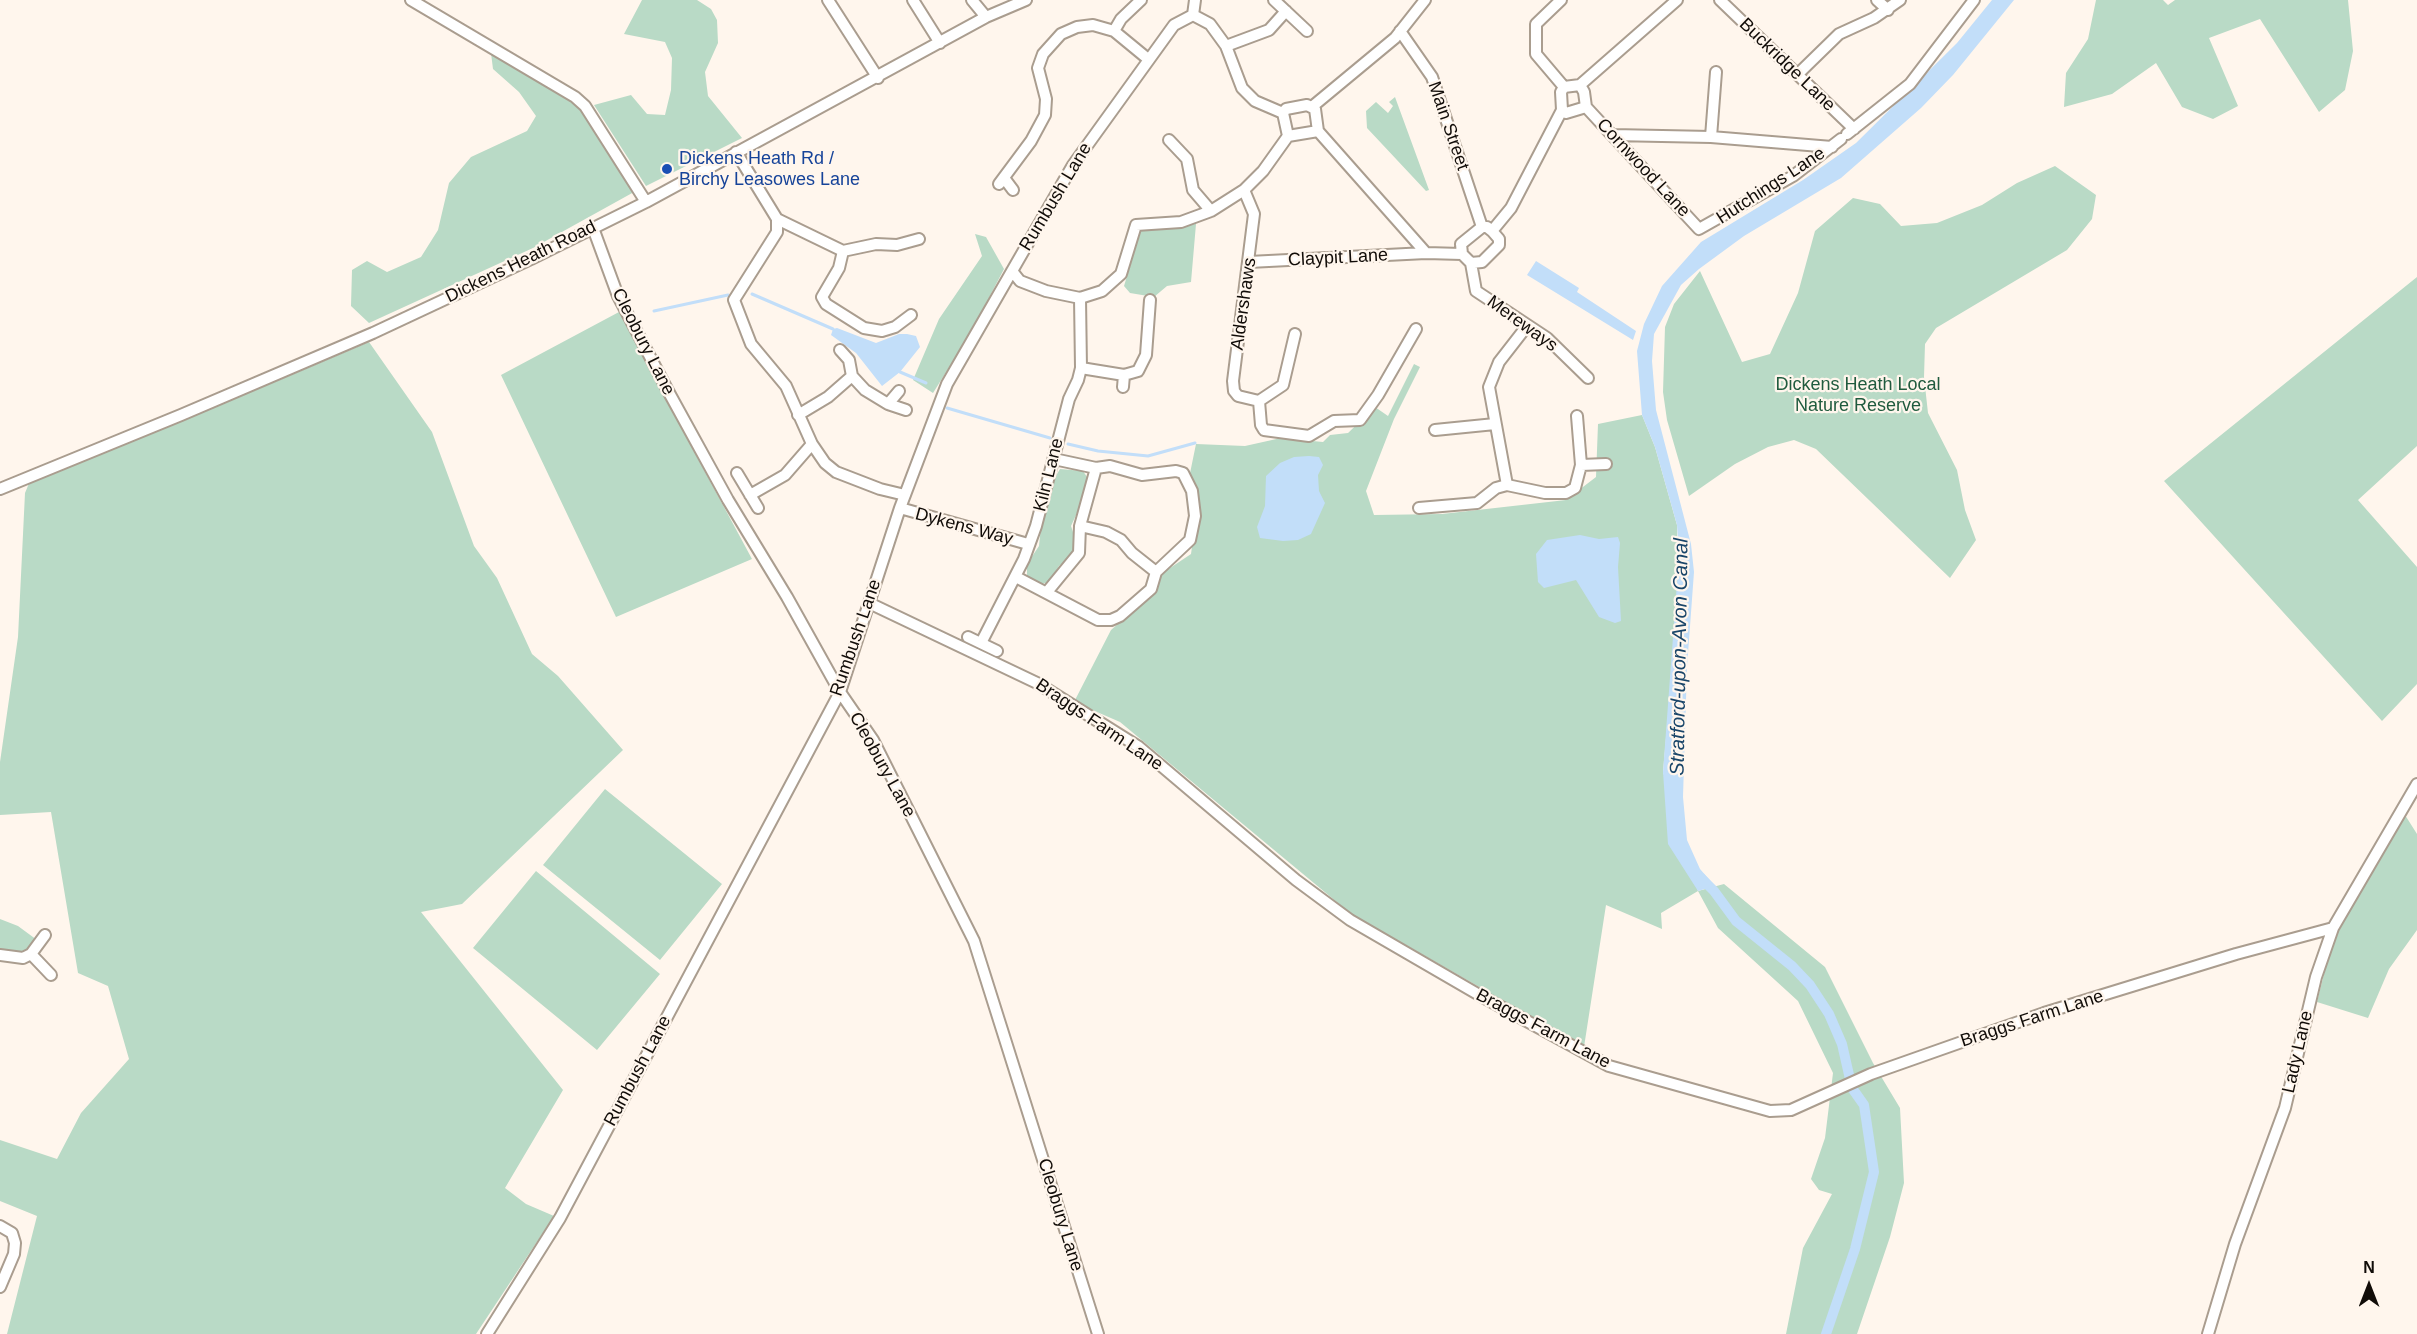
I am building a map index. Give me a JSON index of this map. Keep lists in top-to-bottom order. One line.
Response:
{"streets":{"street":["Buckridge Lane","Main Street","Cornwood Lane","Hutchings Lane","Rumbush Lane","Claypit Lane","Dickens Heath Road","Aldershaws","Mereways","Cleobury Lane","Kiln Lane","Dykens Way","Braggs Farm Lane","Lady Lane"]},"crossings":[["Buckridge Lane","Hutchings Lane"],["Cornwood Lane","Hutchings Lane"],["Rumbush Lane","Cleobury Lane"],["Rumbush Lane","Dykens Way"],["Rumbush Lane","Braggs Farm Lane"],["Claypit Lane","Aldershaws"],["Dickens Heath Road","Cleobury Lane"],["Kiln Lane","Dykens Way"],["Braggs Farm Lane","Lady Lane"]],"water":["Stratford-upon-Avon Canal"],"parks":["Dickens Heath Local Nature Reserve"],"places":["Dickens Heath Rd / Birchy Leasowes Lane"],"north":"top"}
